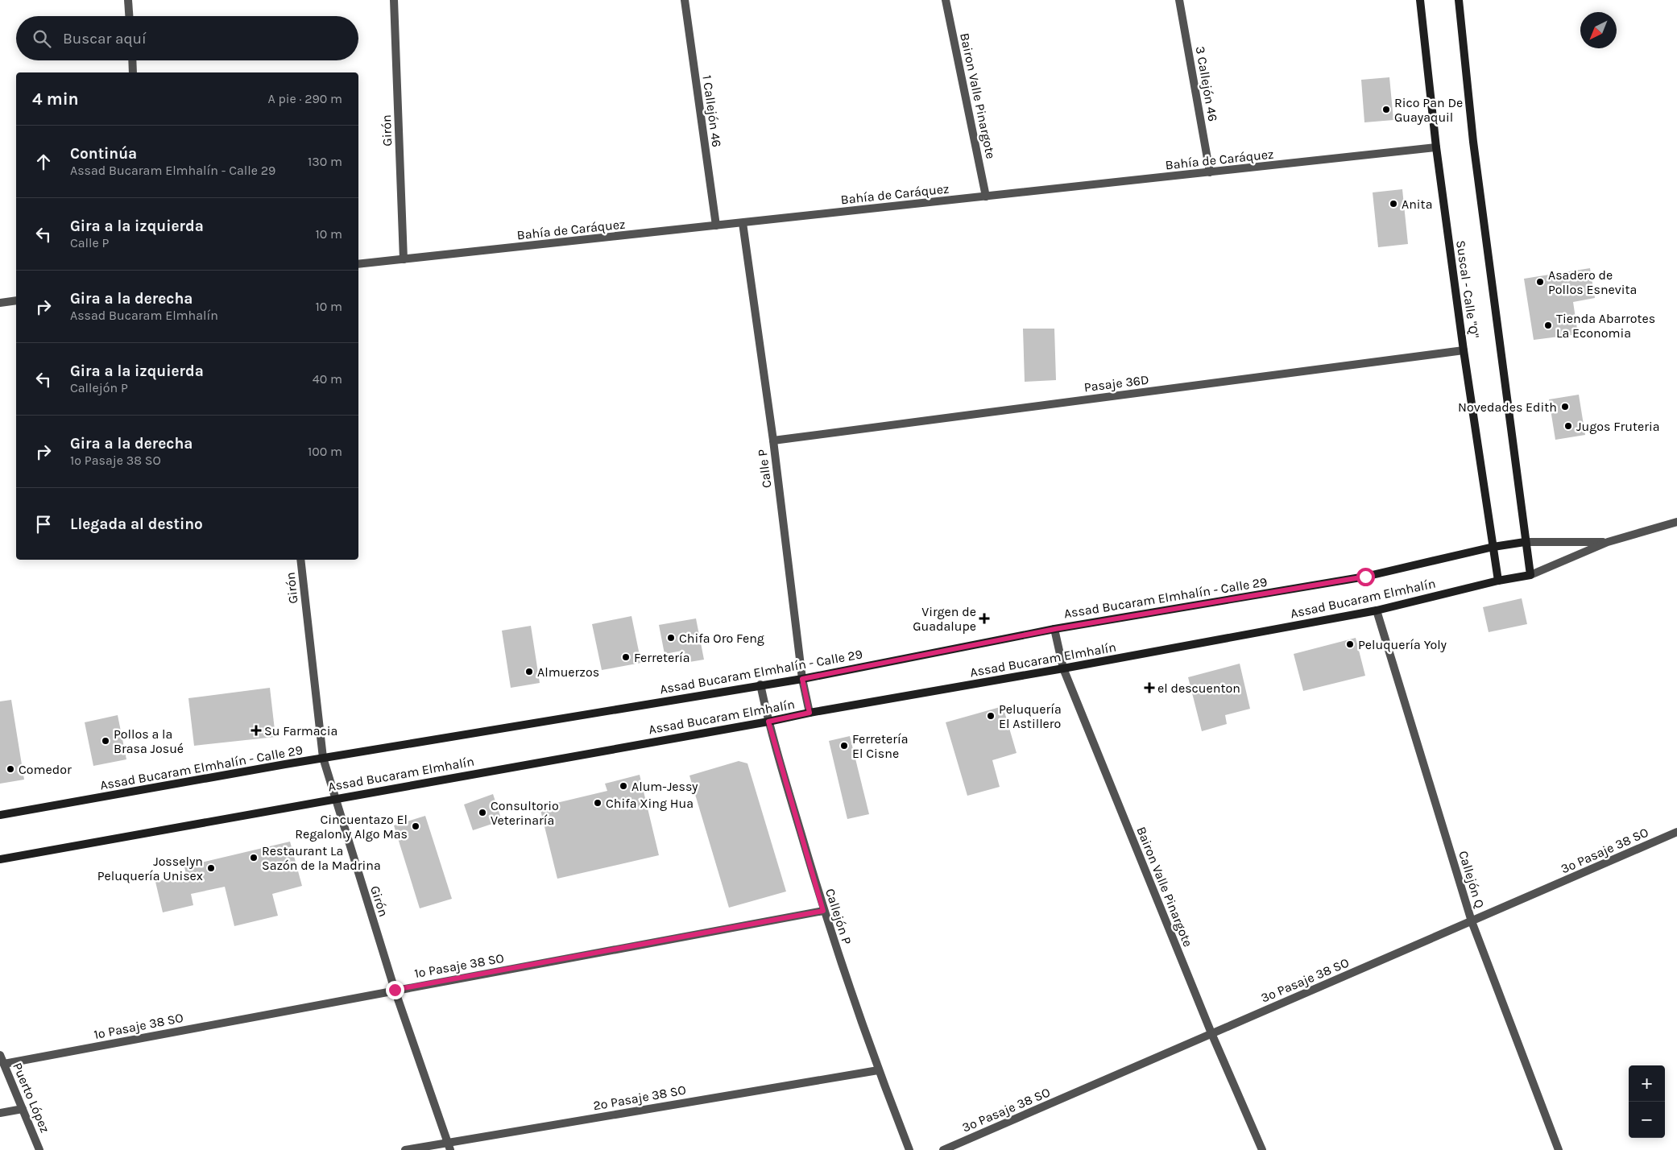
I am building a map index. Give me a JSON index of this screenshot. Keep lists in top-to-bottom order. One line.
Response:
{"streets":{"main road":["Suscal - Calle \"Q\"","Assad Bucaram Elmhalín - Calle 29","Assad Bucaram Elmhalín"],"street":["3 Callejón 46","Bairon Valle Pinargote","1 Callejón 46","Girón","Bahía de Caráquez","Pasaje 36D","Calle P","3º Pasaje 38 SO","Callejón Q","Callejón P","1º Pasaje 38 SO","Puerto López","2º Pasaje 38 SO"]},"crossings":[["3 Callejón 46","Bahía de Caráquez"],["Bairon Valle Pinargote","Bahía de Caráquez"],["Bairon Valle Pinargote","Assad Bucaram Elmhalín - Calle 29"],["Bairon Valle Pinargote","Assad Bucaram Elmhalín"],["Bairon Valle Pinargote","3º Pasaje 38 SO"],["1 Callejón 46","Bahía de Caráquez"],["Girón","Bahía de Caráquez"],["Girón","Assad Bucaram Elmhalín - Calle 29"],["Girón","Assad Bucaram Elmhalín"],["Girón","1º Pasaje 38 SO"],["Girón","2º Pasaje 38 SO"],["Bahía de Caráquez","Suscal - Calle \"Q\""],["Bahía de Caráquez","Calle P"],["Suscal - Calle \"Q\"","Pasaje 36D"],["Suscal - Calle \"Q\"","Assad Bucaram Elmhalín - Calle 29"],["Suscal - Calle \"Q\"","Assad Bucaram Elmhalín"],["Pasaje 36D","Calle P"],["Calle P","Assad Bucaram Elmhalín - Calle 29"],["Calle P","Assad Bucaram Elmhalín"],["Assad Bucaram Elmhalín - Calle 29","Assad Bucaram Elmhalín"],["Assad Bucaram Elmhalín - Calle 29","Callejón P"],["Assad Bucaram Elmhalín","Callejón Q"],["Assad Bucaram Elmhalín","Callejón P"],["3º Pasaje 38 SO","Callejón Q"],["Callejón P","1º Pasaje 38 SO"],["Callejón P","2º Pasaje 38 SO"],["1º Pasaje 38 SO","Puerto López"]],"places":{"other":["Rico Pan De Guayaquil","Anita","Asadero de Pollos Esnevita","Tienda Abarrotes La Economia","Novedades Edith","Jugos Fruteria","Chifa Oro Feng","Peluquería Yoly","Ferretería","Almuerzos","Peluquería El Astillero","Pollos a la Brasa Josué","Ferretería El Cisne","Comedor","Alum-Jessy","Chifa Xing Hua","Consultorio Veterinaría","Cincuentazo El Regalon y Algo Mas","Restaurant La Sazón de la Madrina","Josselyn Peluquería Unisex"],"health":["Virgen de Guadalupe","el descuenton","Su Farmacia"]},"north":"bottom left","page":{"search":"Buscar aquí","heading":["4 min","A pie · 290 m"],"list":[["Continúa","Assad Bucaram Elmhalín - Calle 29","130 m"],["Gira a la izquierda","Calle P","10 m"],["Gira a la derecha","Assad Bucaram Elmhalín","10 m"],["Gira a la izquierda","Callejón P","40 m"],["Gira a la derecha","1º Pasaje 38 SO","100 m"],"Llegada al destino"],"map_buttons":["+","−"]}}
